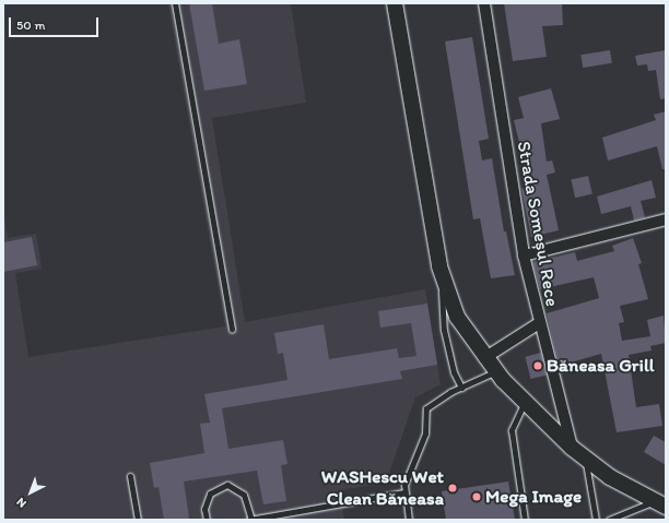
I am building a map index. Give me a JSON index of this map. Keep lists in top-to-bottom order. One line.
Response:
{"streets":{"street":["Strada Someșul Rece"]},"places":["Băneasa Grill","WASHescu Wet Clean Băneasa","Mega Image"],"scale_bar":"50 m","north":"bottom left"}
